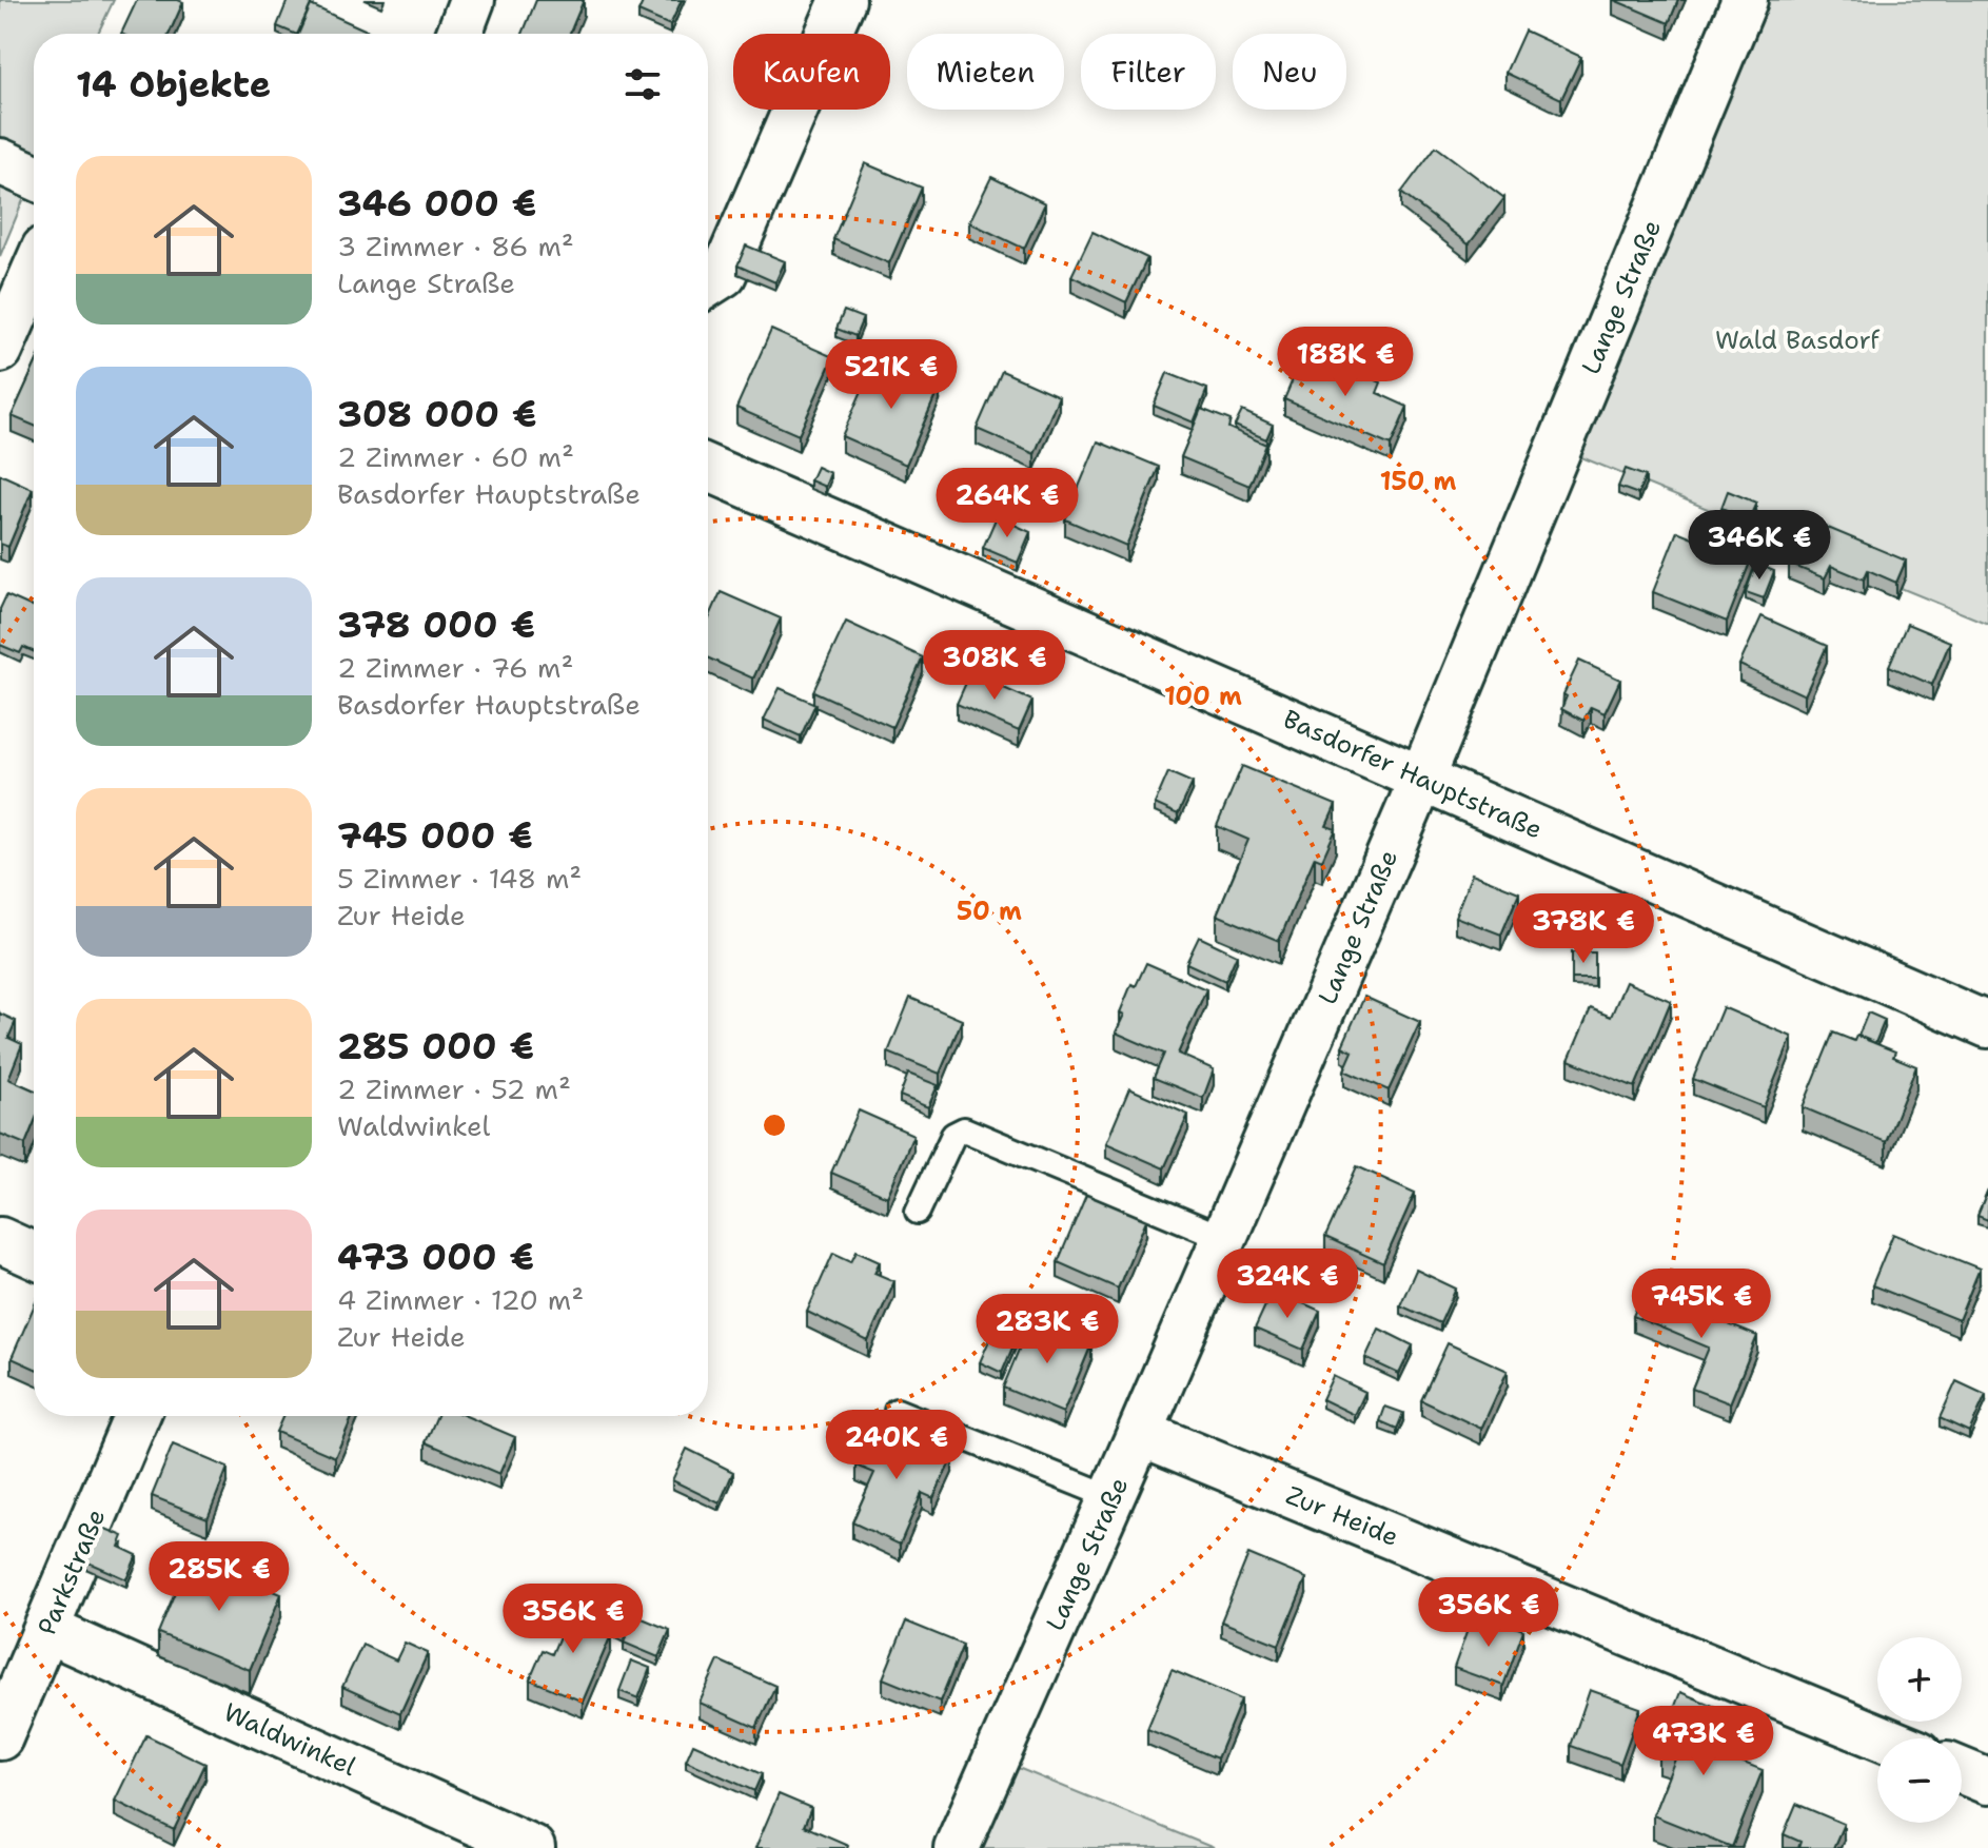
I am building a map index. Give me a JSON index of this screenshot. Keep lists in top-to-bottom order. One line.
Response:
{"streets":{"street":["Lange Straße","Basdorfer Hauptstraße","Zur Heide","Parkstraße","Waldwinkel"]},"crossings":[["Lange Straße","Basdorfer Hauptstraße"],["Lange Straße","Zur Heide"],["Parkstraße","Waldwinkel"]],"parks":["Wald Basdorf"],"page":{"chip":["Kaufen","Mieten","Filter","Neu"],"heading":"14 Objekte","list":[{"name":"346 000 €","note":"3 Zimmer · 86 m² · Lange Straße"},{"name":"308 000 €","note":"2 Zimmer · 60 m² · Basdorfer Hauptstraße"},{"name":"378 000 €","note":"2 Zimmer · 76 m² · Basdorfer Hauptstraße"},{"name":"745 000 €","note":"5 Zimmer · 148 m² · Zur Heide"},{"name":"285 000 €","note":"2 Zimmer · 52 m² · Waldwinkel"},{"name":"473 000 €","note":"4 Zimmer · 120 m² · Zur Heide"}],"price":["188K €","521K €","264K €","346K €","308K €","378K €","324K €","745K €","283K €","240K €","285K €","356K €","356K €","473K €"],"map_buttons":["+","−"]},"rings":["150 m","100 m","50 m"]}
